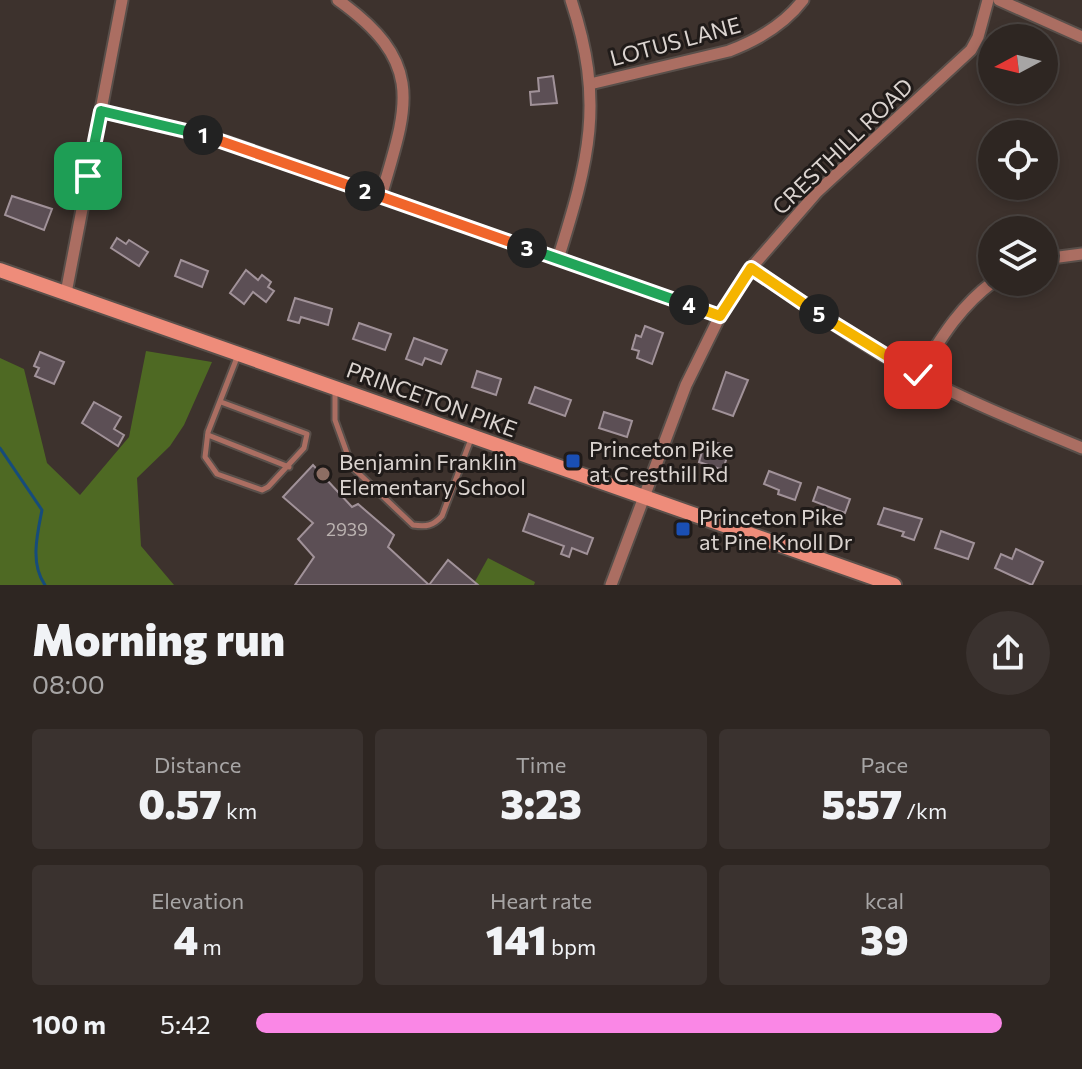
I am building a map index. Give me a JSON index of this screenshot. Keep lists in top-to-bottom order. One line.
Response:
{"streets":{"main road":["PRINCETON PIKE"],"street":["LOTUS LANE","CRESTHILL ROAD"]},"crossings":[["CRESTHILL ROAD","PRINCETON PIKE"]],"places":{"transit":["Princeton Pike at Cresthill Rd","Princeton Pike at Pine Knoll Dr"],"other":["Benjamin Franklin Elementary School"]},"house_numbers":["2939"],"north":"left","page":{"pins":["1","2","3","4","5"],"heading":["Morning run","08:00"],"stats":[["Distance","0.57 km"],["Time","3:23"],["Pace","5:57 /km"],["Elevation","4 m"],["Heart rate","141 bpm"],["kcal","39"]],"list":[{"name":"100 m","note":"5:42"}]}}
